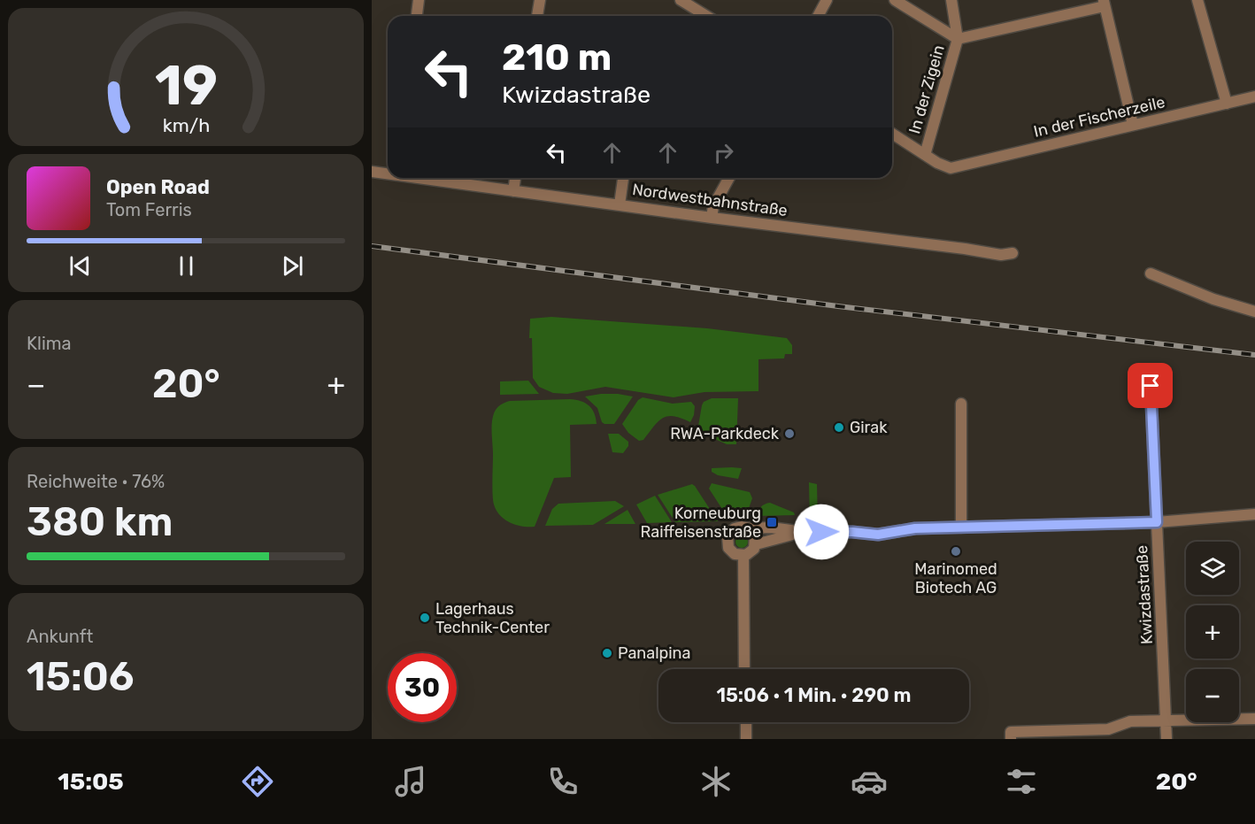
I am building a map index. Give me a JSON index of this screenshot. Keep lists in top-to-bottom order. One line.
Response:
{"streets":{"street":["In der Zigein","In der Fischerzeile","Nordwestbahnstraße","Kwizdastraße"]},"crossings":[["In der Zigein","In der Fischerzeile"]],"places":{"other":["Girak","RWA-Parkdeck","Marinomed Biotech AG","Lagerhaus Technik-Center","Panalpina"],"transit":["Korneuburg Raiffeisenstraße"]},"page":{"turn":["210 m","Kwizdastraße"],"song":["Open Road","Tom Ferris"],"tile":["Klima",["Reichweite · 76%","380 km"],["Ankunft","15:06"]],"heat":["−","20°","+"],"map_buttons":["+","−"],"limit":"30","trip":"15:06 · 1 Min. · 290 m","tabs":["15:05","20°"],"gauge":["19","km/h"]}}
